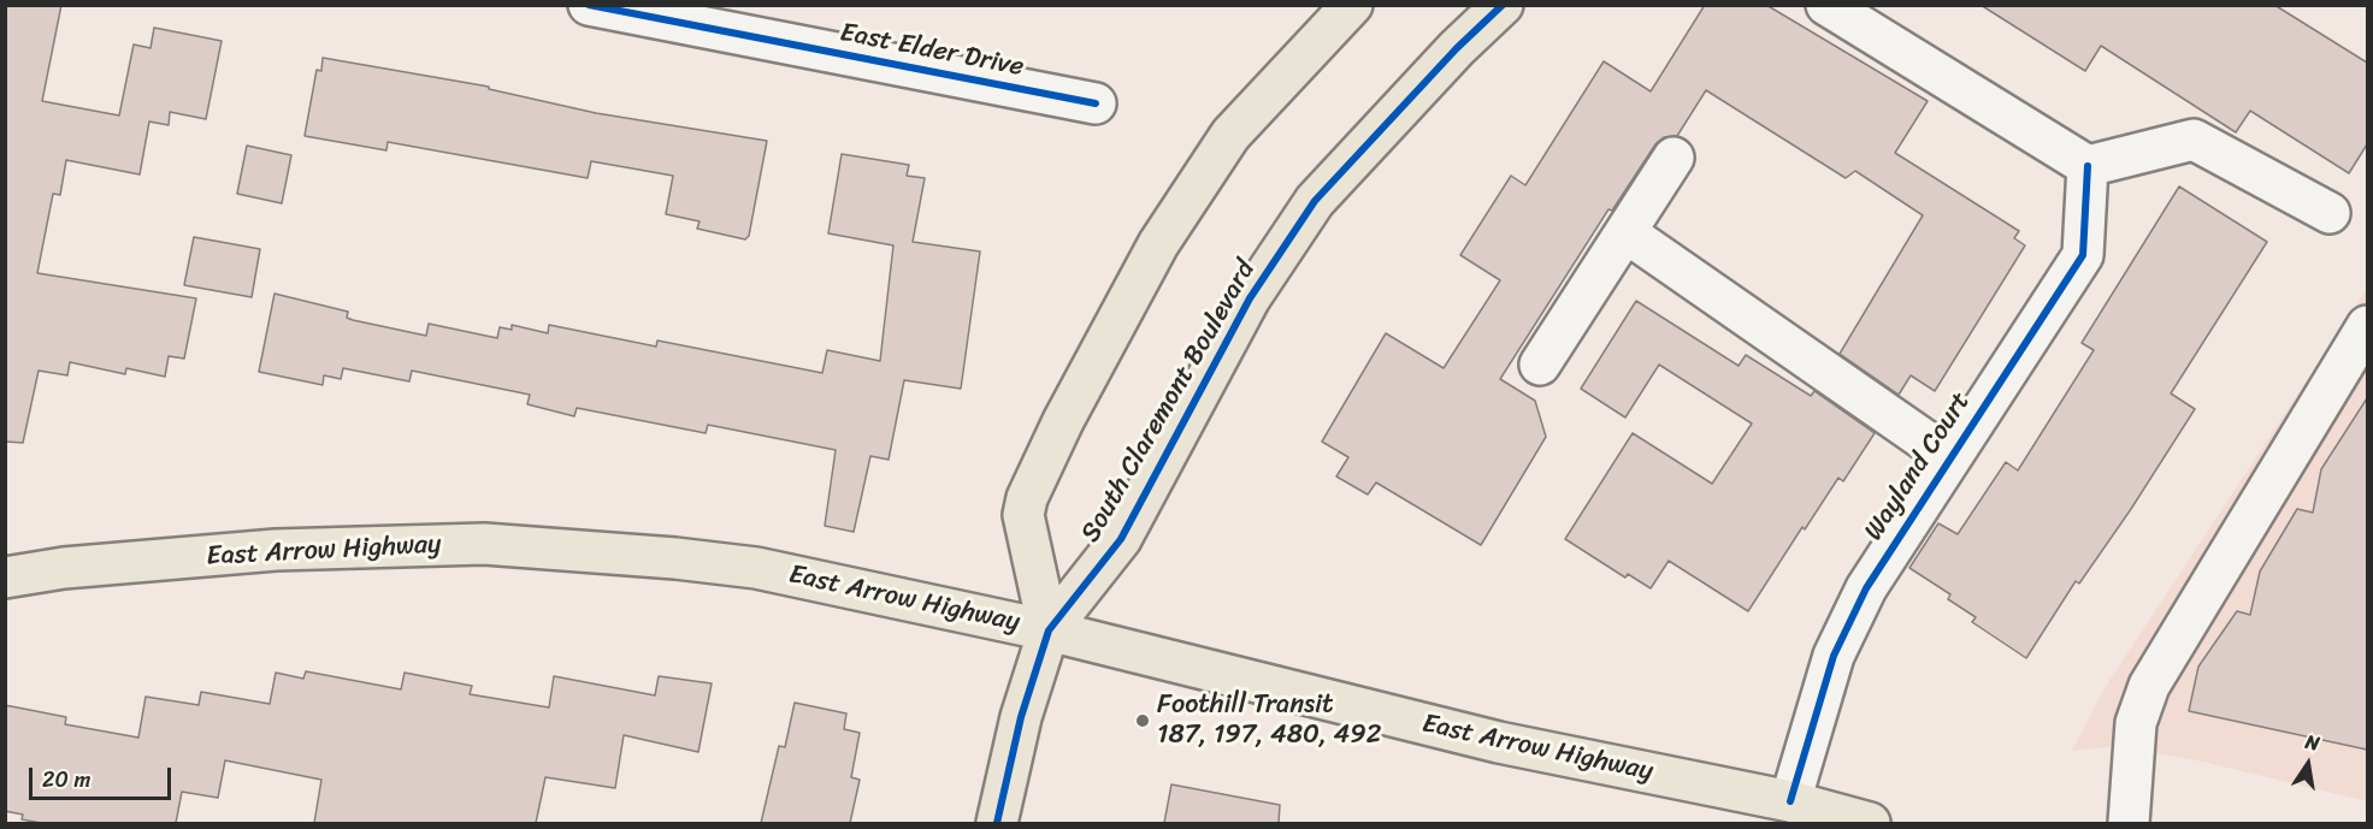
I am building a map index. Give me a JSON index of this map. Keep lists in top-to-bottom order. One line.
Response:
{"streets":{"main road":["South Claremont Boulevard","East Arrow Highway"],"street":["East Elder Drive","Wayland Court"]},"crossings":[["South Claremont Boulevard","East Arrow Highway"],["Wayland Court","East Arrow Highway"]],"places":["Foothill Transit 187, 197, 480, 492"],"scale_bar":"20 m","north":"top"}
